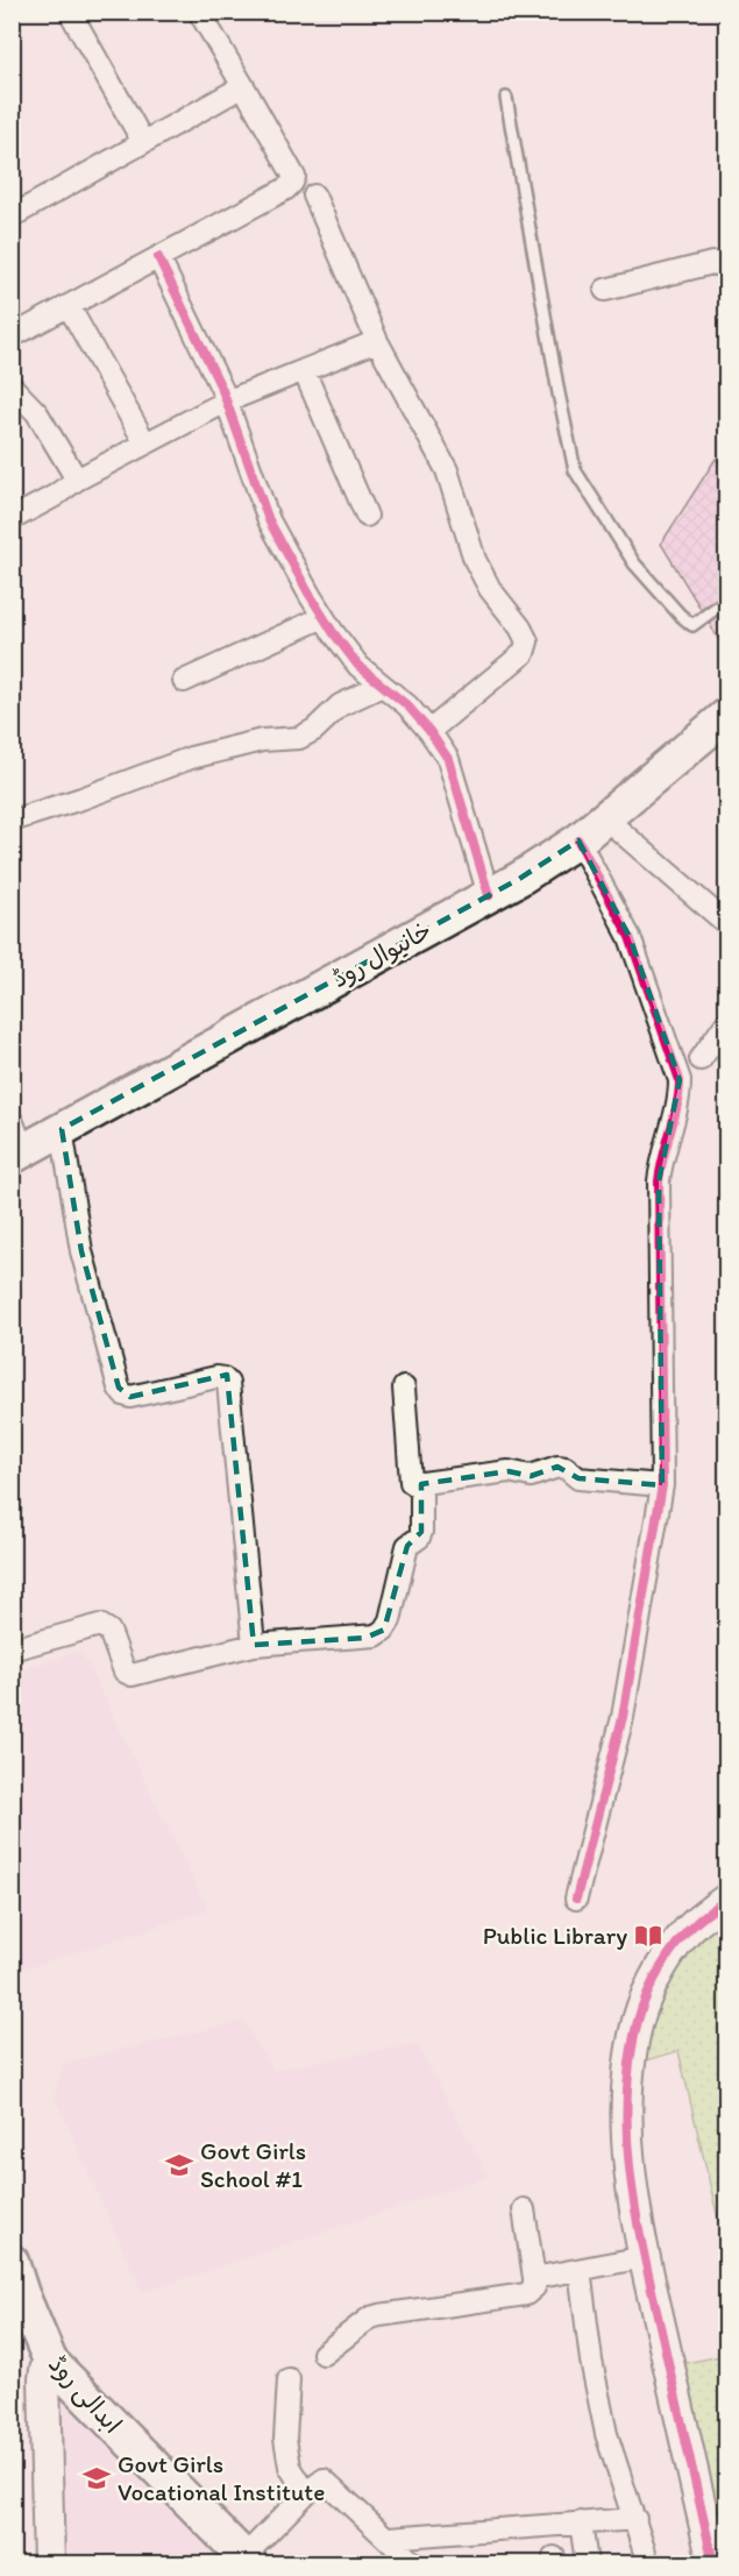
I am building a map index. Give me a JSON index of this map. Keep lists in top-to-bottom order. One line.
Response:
{"streets":{"main road":["خانیوال روڈ","ابدالی روڈ"]},"places":{"library":["Public Library"],"school or university":["Govt Girls School #1","Govt Girls Vocational Institute"]}}
